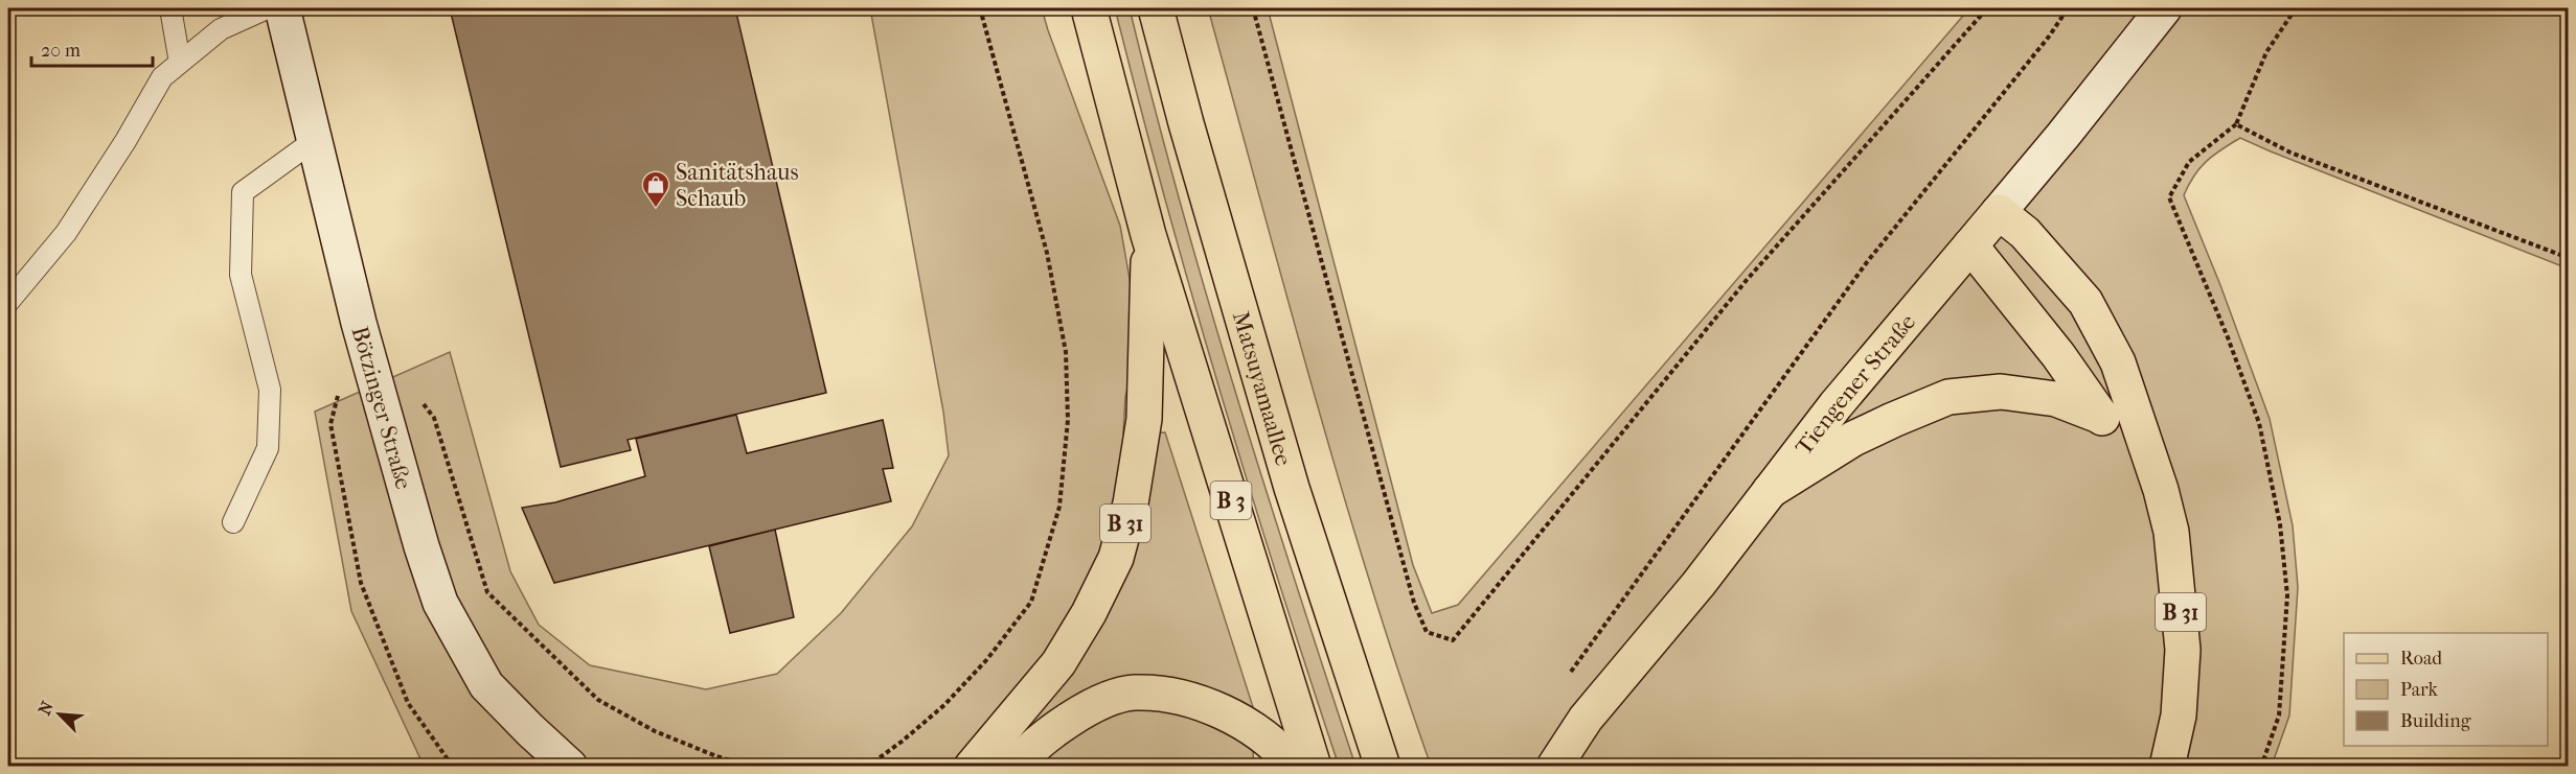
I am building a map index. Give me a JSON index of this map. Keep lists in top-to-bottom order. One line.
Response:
{"streets":{"main road":["Tiengener Straße","Matsuyamaallee","B 3","B 31"],"street":["Bötzinger Straße"]},"crossings":[["Tiengener Straße","B 31"],["B 3","B 31"]],"places":{"shop":["Sanitätshaus Schaub"]},"legend":["Road","Park","Building"],"scale_bar":"20 m","north":"top left"}
